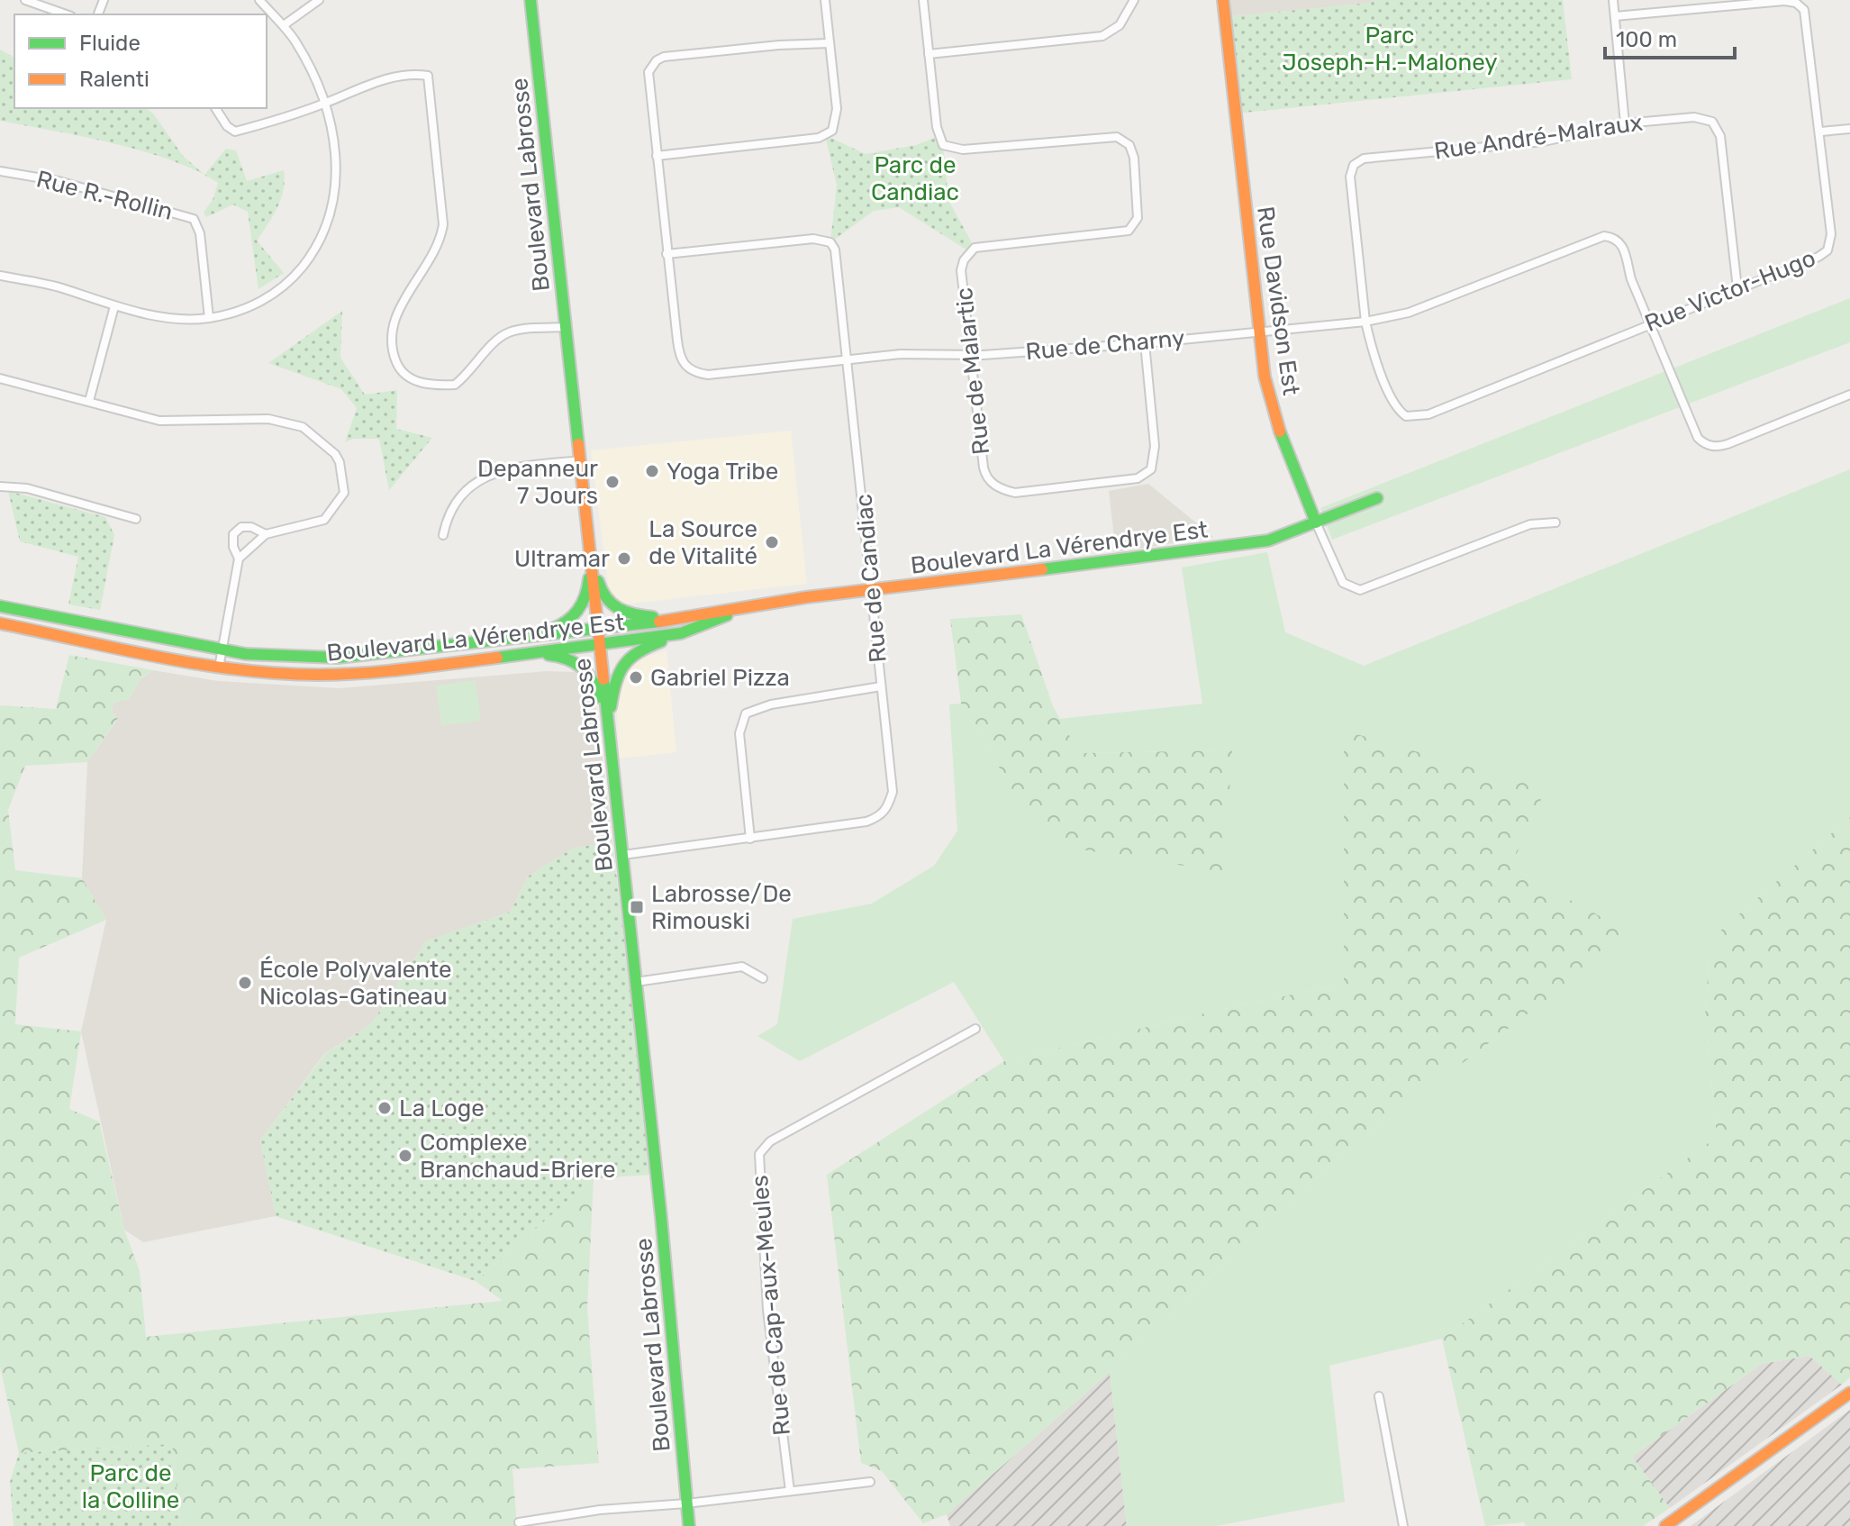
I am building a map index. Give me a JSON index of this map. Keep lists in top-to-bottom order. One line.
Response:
{"streets":{"main road":["Boulevard Labrosse","Rue Davidson Est","Boulevard La Vérendrye Est"],"street":["Rue André-Malraux","Rue R.-Rollin","Rue Victor-Hugo","Rue de Charny","Rue de Malartic","Rue de Candiac","Rue de Cap-aux-Meules"]},"crossings":[["Rue André-Malraux","Rue Victor-Hugo"],["Rue André-Malraux","Rue de Charny"],["Boulevard Labrosse","Boulevard La Vérendrye Est"],["Boulevard Labrosse","Rue de Candiac"],["Rue Victor-Hugo","Rue de Charny"],["Rue Davidson Est","Rue de Charny"],["Rue Davidson Est","Boulevard La Vérendrye Est"],["Rue de Charny","Rue de Malartic"],["Rue de Charny","Rue de Candiac"],["Boulevard La Vérendrye Est","Rue de Candiac"]],"parks":["Parc Joseph-H.-Maloney","Parc de Candiac","Parc de la Colline"],"places":{"other":["Yoga Tribe","Depanneur 7 Jours","La Source de Vitalité","Ultramar","Gabriel Pizza","École Polyvalente Nicolas-Gatineau","La Loge","Complexe Branchaud-Briere"],"transit":["Labrosse/De Rimouski"]},"legend":["Fluide","Ralenti"],"scale_bar":"100 m"}
